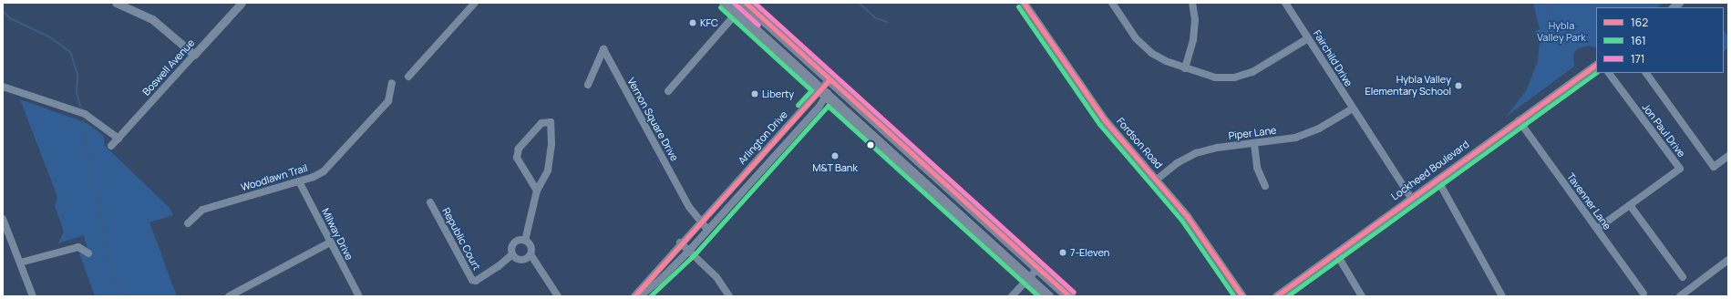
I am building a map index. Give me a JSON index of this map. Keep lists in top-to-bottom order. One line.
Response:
{"streets":{"street":["Fairchild Drive","Boswell Avenue","Vernon Square Drive","Jon Paul Drive","Piper Lane","Arlington Drive","Fordson Road","Lockheed Boulevard","Woodlawn Trail","Tavenner Lane","Milway Drive","Republic Court"]},"crossings":[["Fairchild Drive","Piper Lane"],["Fairchild Drive","Lockheed Boulevard"],["Vernon Square Drive","Arlington Drive"],["Jon Paul Drive","Tavenner Lane"],["Piper Lane","Fordson Road"],["Lockheed Boulevard","Tavenner Lane"],["Woodlawn Trail","Milway Drive"]],"parks":["Hybla Valley Park"],"places":["KFC","Hybla Valley Elementary School","Liberty","M&T Bank","7-Eleven"],"lines":["transit line 162","transit line 171","transit line 161"],"legend":["162","161","171"]}
